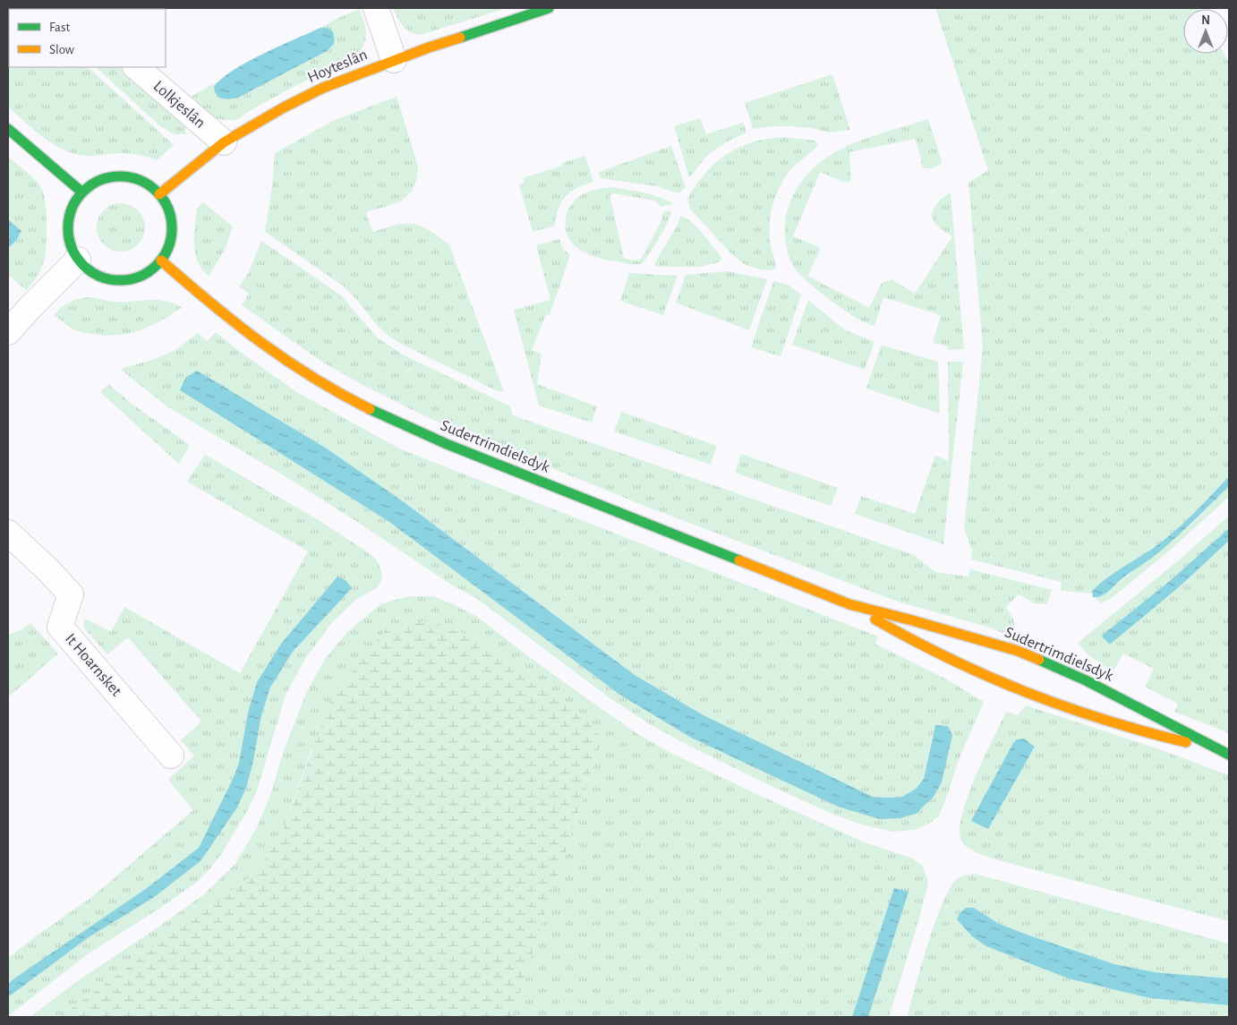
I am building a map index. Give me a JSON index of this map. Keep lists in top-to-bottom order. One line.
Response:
{"streets":{"street":["Hoyteslân","Lolkjeslân","Sudertrimdielsdyk","It Hoarnsket"]},"crossings":[["Hoyteslân","Lolkjeslân"],["Hoyteslân","Sudertrimdielsdyk"]],"legend":["Fast","Slow"],"north":"top"}
